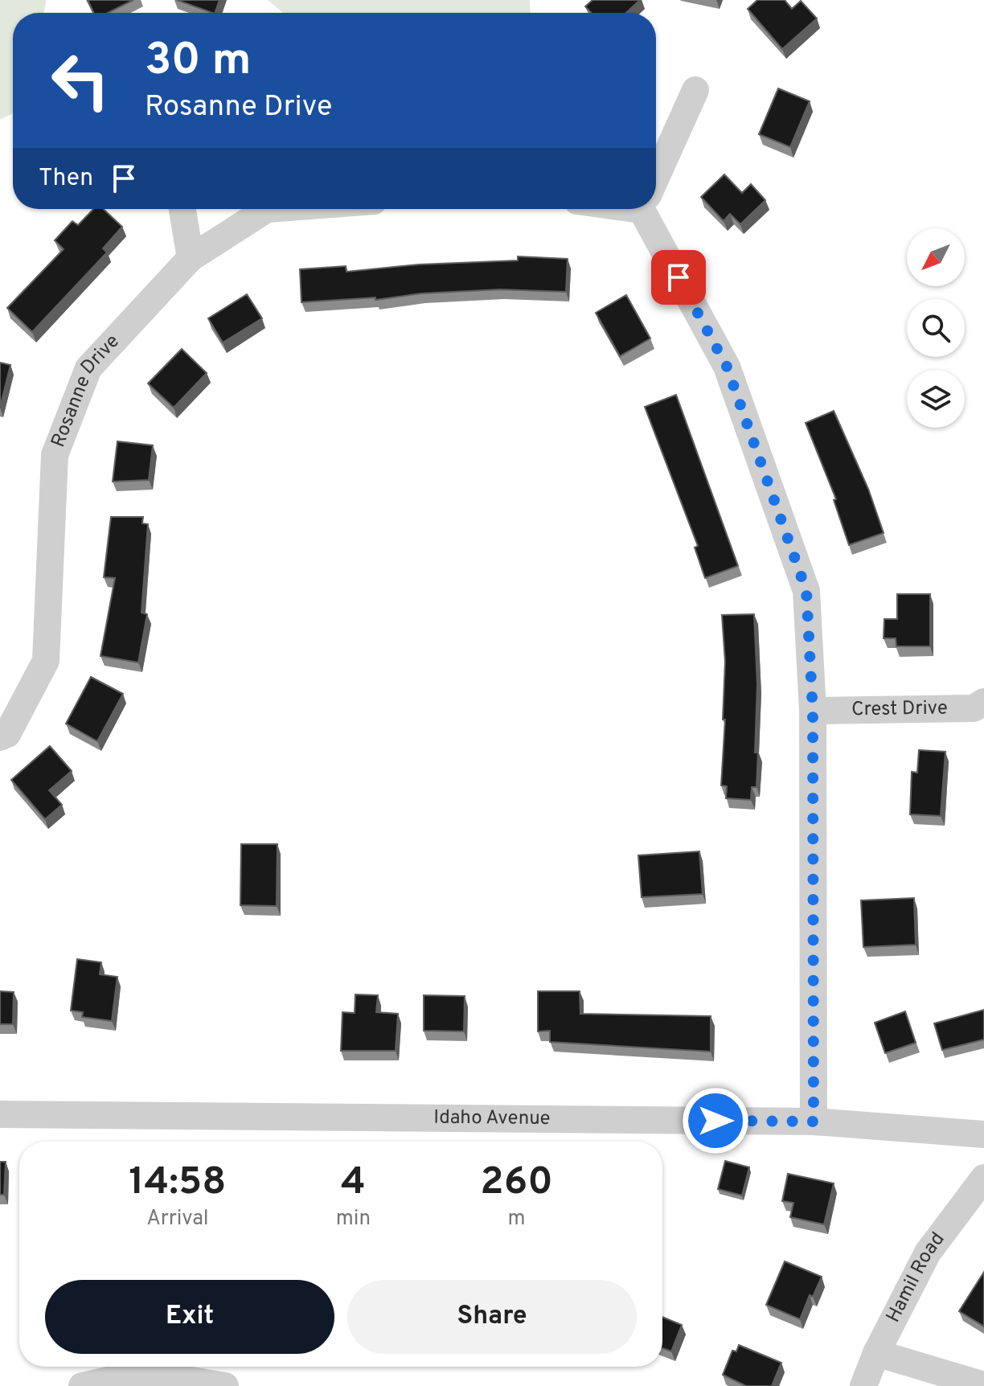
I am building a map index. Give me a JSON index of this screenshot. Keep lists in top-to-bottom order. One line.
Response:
{"streets":{"street":["Rosanne Drive","Crest Drive","Idaho Avenue","Hamil Road"]},"north":"bottom left","page":{"turn":["30 m","Rosanne Drive"],"then":"Then","eta":["14:58","Arrival","4","min","260","m"],"buttons":["Exit","Share"]}}
